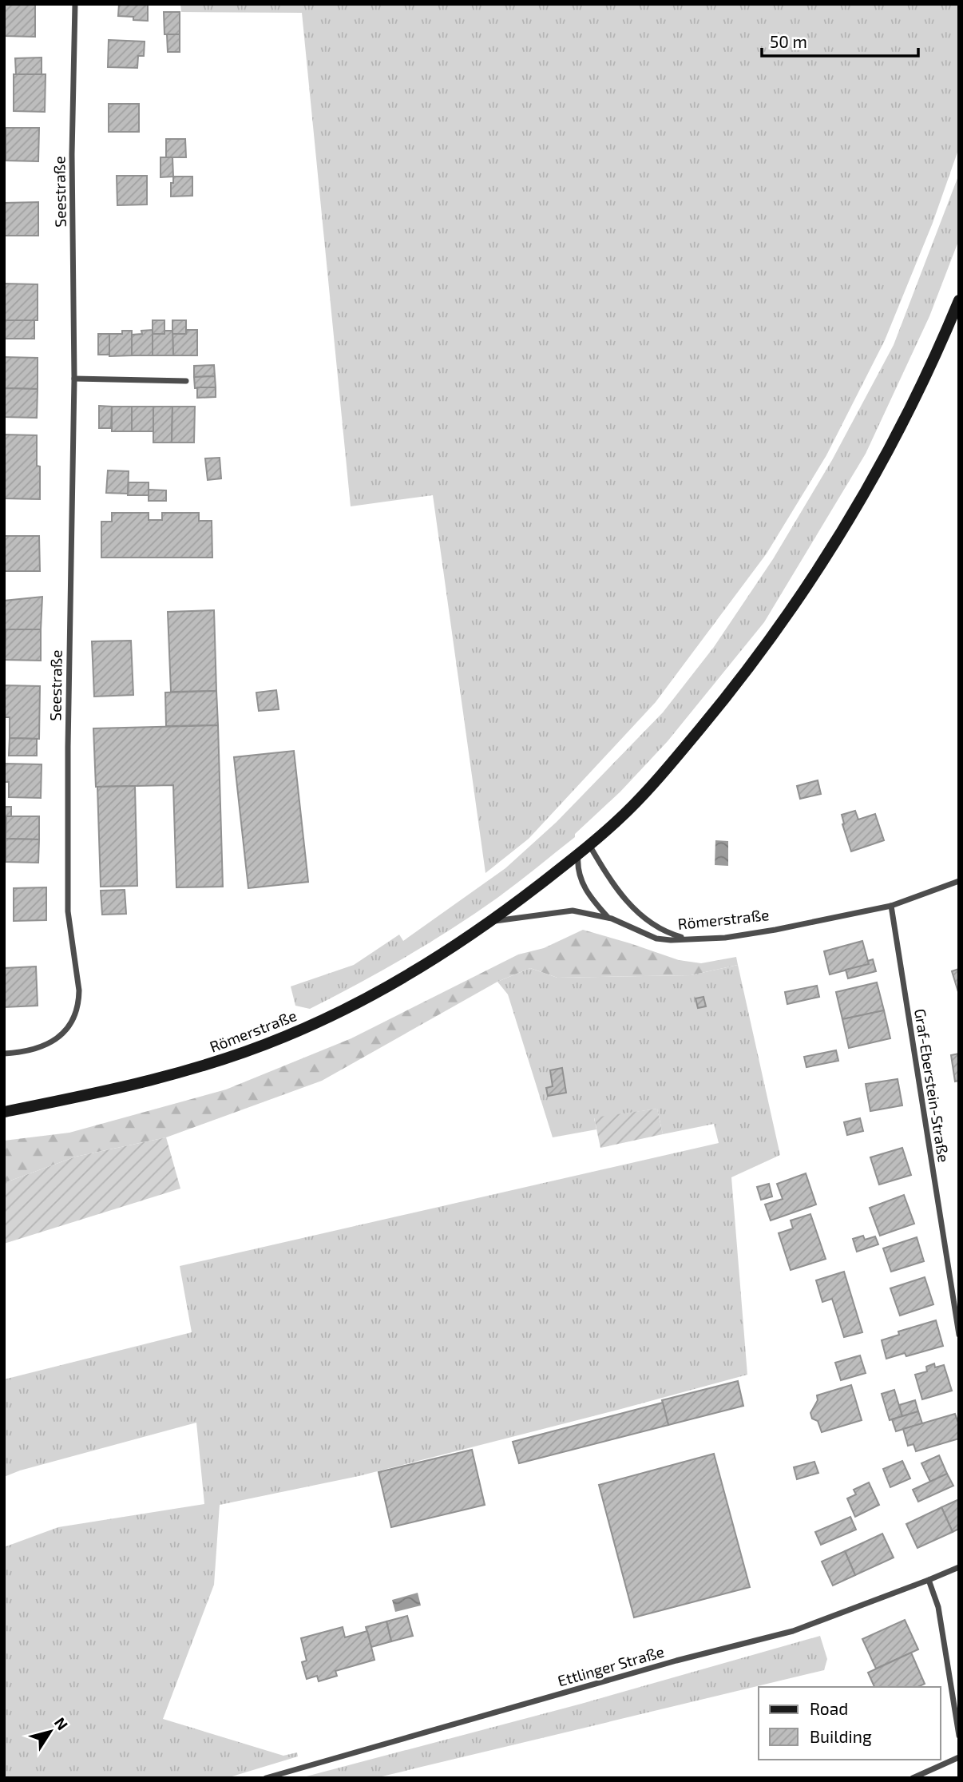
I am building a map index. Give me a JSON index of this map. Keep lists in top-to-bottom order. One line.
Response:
{"streets":{"main road":["Römerstraße"],"street":["Seestraße","Graf-Eberstein-Straße","Ettlinger Straße"]},"crossings":[["Römerstraße","Graf-Eberstein-Straße"]],"legend":["Road","Building"],"scale_bar":"50 m","north":"top right"}
